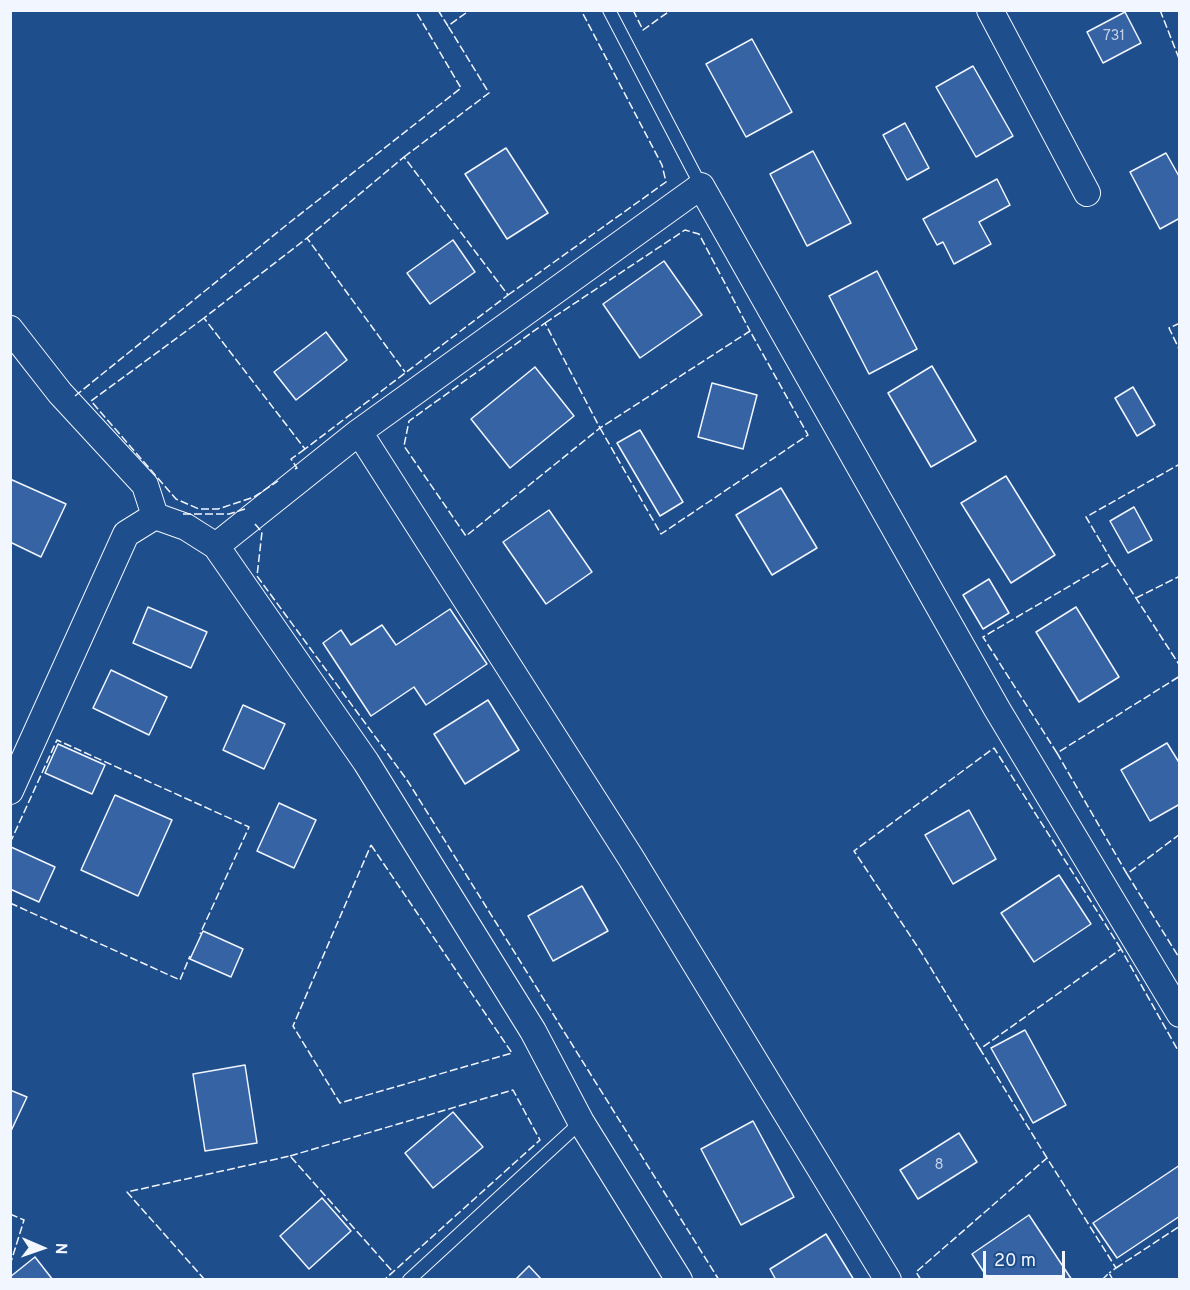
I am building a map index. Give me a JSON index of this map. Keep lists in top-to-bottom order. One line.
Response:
{"house_numbers":["731","8"],"scale_bar":"20 m","north":"right"}
